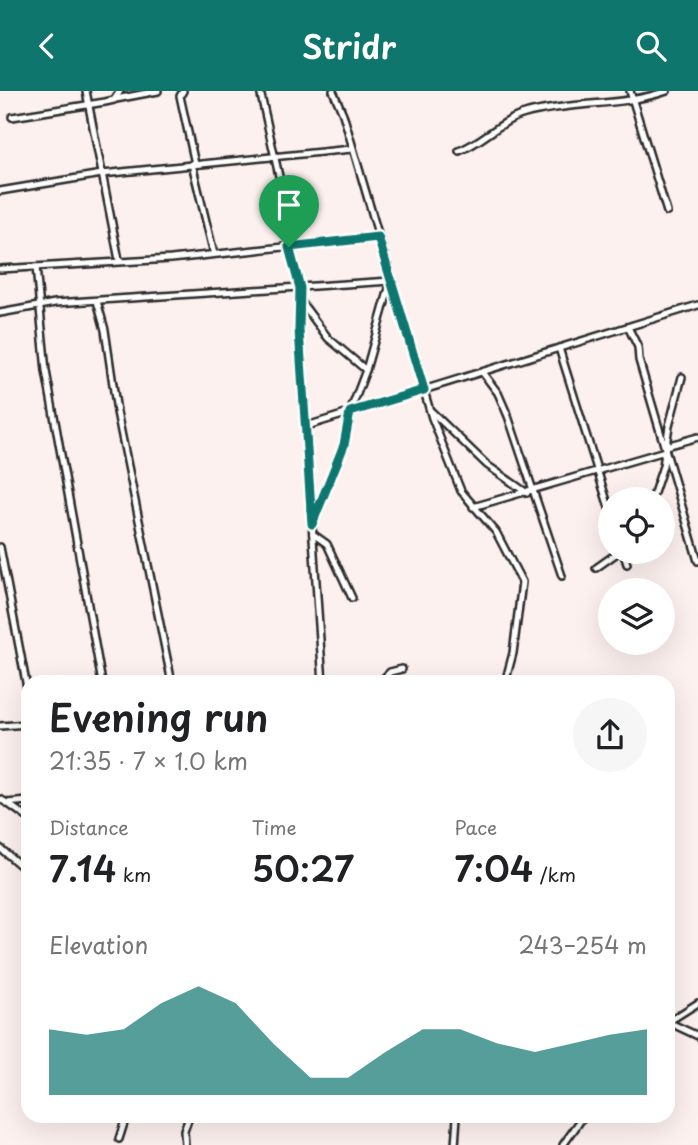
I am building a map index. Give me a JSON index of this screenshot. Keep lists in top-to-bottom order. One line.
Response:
{"page":{"header":"Stridr","heading":["Evening run","21:35 · 7 × 1.0 km"],"stats":[["Distance","7.14 km"],["Time","50:27"],["Pace","7:04 /km"]],"chart":["Elevation","243–254 m"]}}
